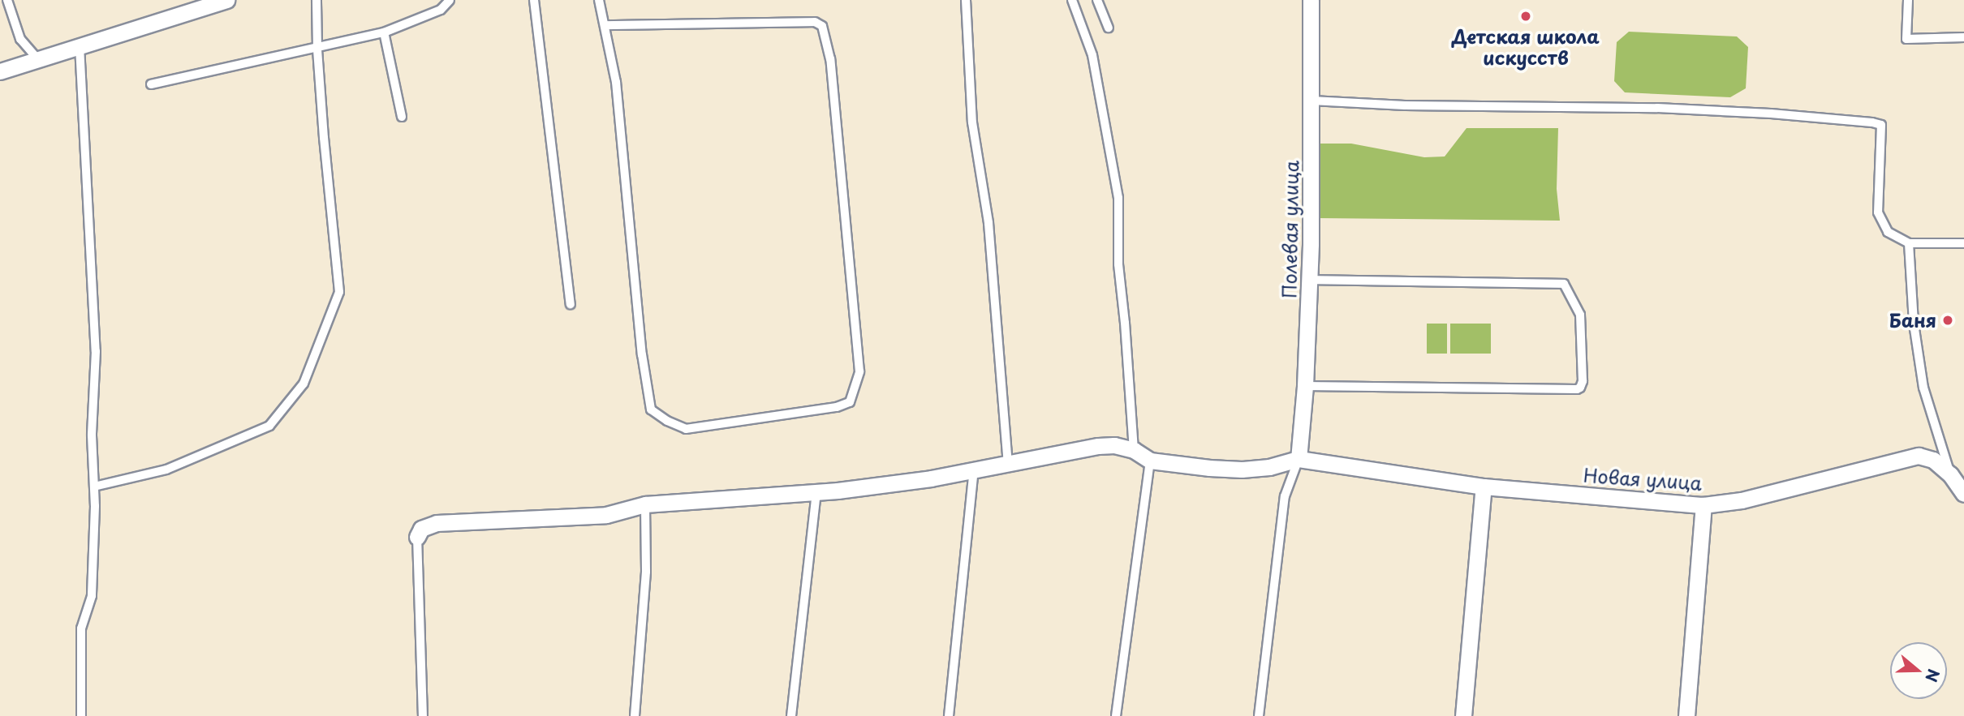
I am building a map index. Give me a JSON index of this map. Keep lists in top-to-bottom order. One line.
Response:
{"streets":{"street":["Полевая улица","Новая улица"]},"crossings":[["Полевая улица","Новая улица"]],"places":["Детская школа искусств","Баня"],"north":"right"}
